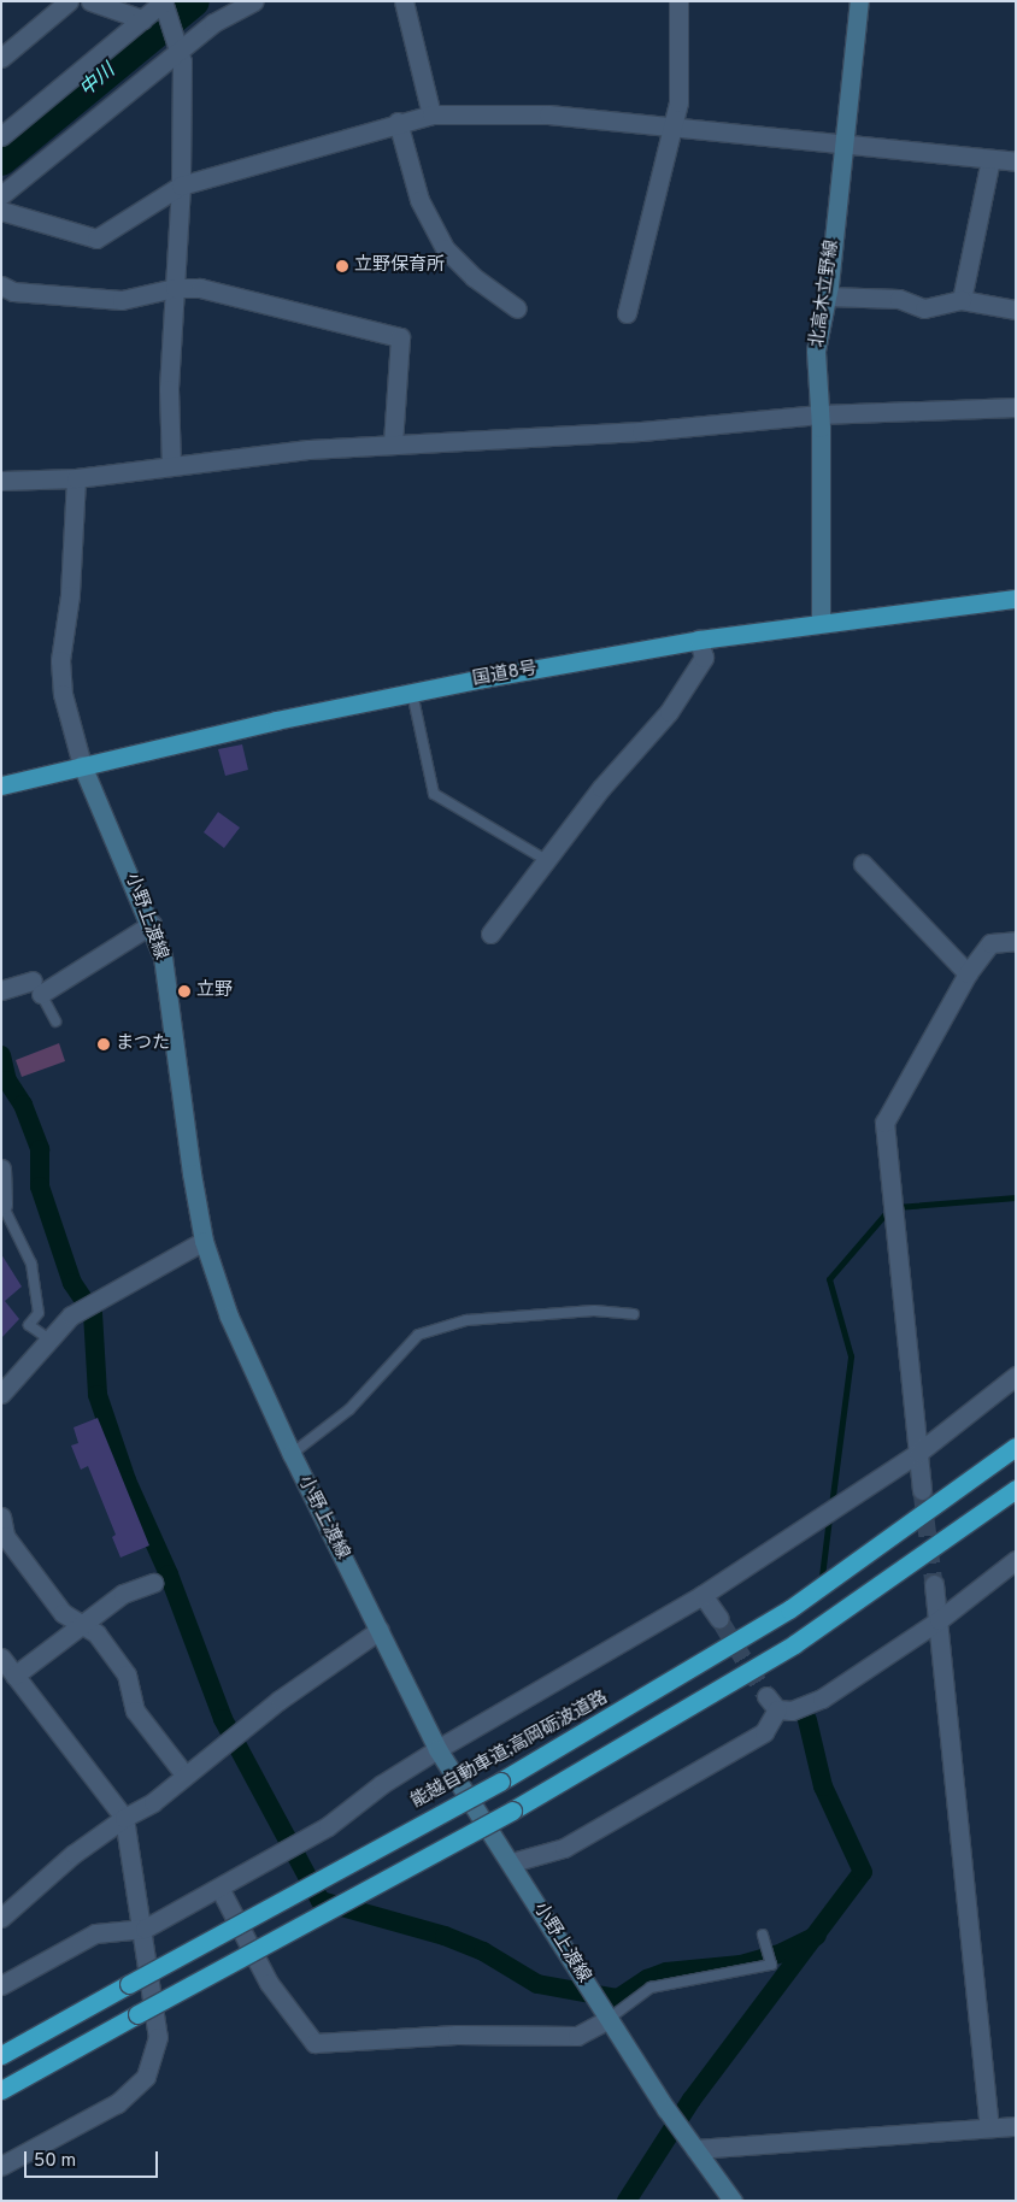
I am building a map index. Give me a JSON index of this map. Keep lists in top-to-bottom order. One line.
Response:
{"streets":{"highway":["国道8号","能越自動車道;高岡砺波道路"],"main road":["北高木立野線","小野上渡線"]},"crossings":[["北高木立野線","国道8号"],["国道8号","小野上渡線"]],"water":["中川"],"places":["立野保育所","立野","まつた"],"scale_bar":"50 m"}
